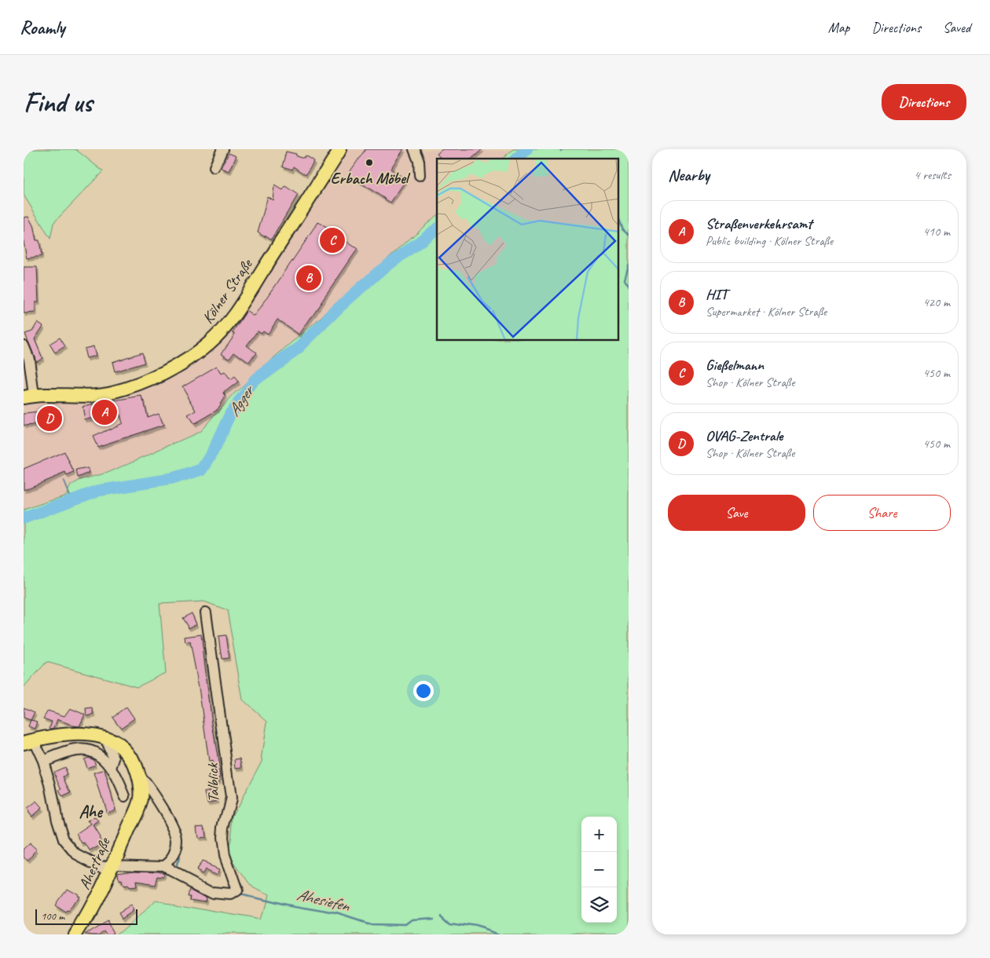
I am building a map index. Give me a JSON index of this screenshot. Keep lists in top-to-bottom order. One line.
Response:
{"streets":{"main road":["Kölner Straße","Ahestraße"],"street":["Talblick"]},"districts":["Ahe"],"water":["Agger","Ahesiefen"],"places":["Erbach Möbel"],"scale_bar":"100 m","page":{"header":"Roamly","nav":["Map","Directions","Saved"],"buttons":["Directions",["Save","Share"]],"title":"Find us","heading":["Nearby","4 results"],"list":[{"mark":"A","name":"Straßenverkehrsamt","note":"Public building · Kölner Straße","value":"410 m"},{"mark":"B","name":"HIT","note":"Supermarket · Kölner Straße","value":"420 m"},{"mark":"C","name":"Gießelmann","note":"Shop · Kölner Straße","value":"450 m"},{"mark":"D","name":"OVAG-Zentrale","note":"Shop · Kölner Straße","value":"450 m"}],"pins":["C","B","A","D"],"map_buttons":["+","−"],"scale":"100 m"}}
